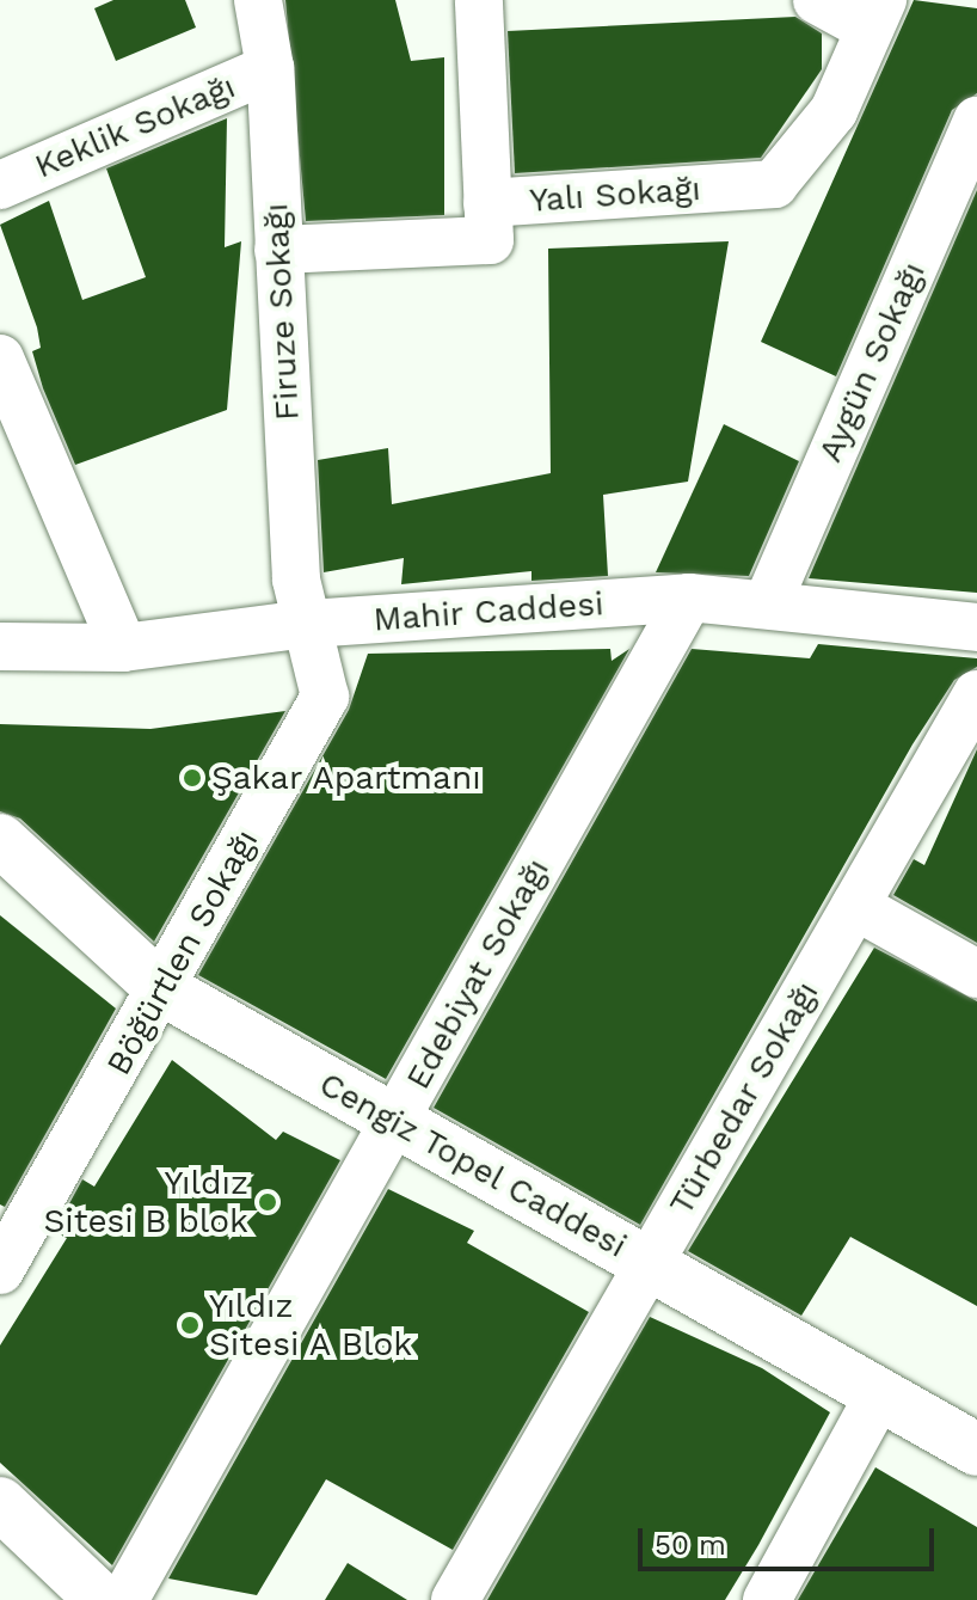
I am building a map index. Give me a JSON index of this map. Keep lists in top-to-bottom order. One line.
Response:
{"streets":{"street":["Keklik Sokağı","Yalı Sokağı","Firuze Sokağı","Aygün Sokağı","Mahir Caddesi","Böğürtlen Sokağı","Edebiyat Sokağı","Türbedar Sokağı","Cengiz Topel Caddesi"]},"crossings":[["Keklik Sokağı","Firuze Sokağı"],["Yalı Sokağı","Firuze Sokağı"],["Firuze Sokağı","Mahir Caddesi"],["Firuze Sokağı","Böğürtlen Sokağı"],["Aygün Sokağı","Mahir Caddesi"],["Mahir Caddesi","Böğürtlen Sokağı"],["Mahir Caddesi","Edebiyat Sokağı"],["Böğürtlen Sokağı","Cengiz Topel Caddesi"],["Edebiyat Sokağı","Cengiz Topel Caddesi"],["Türbedar Sokağı","Cengiz Topel Caddesi"]],"places":["Şakar Apartmanı","Yıldız Sitesi B blok","Yıldız Sitesi A Blok"],"scale_bar":"50 m"}
